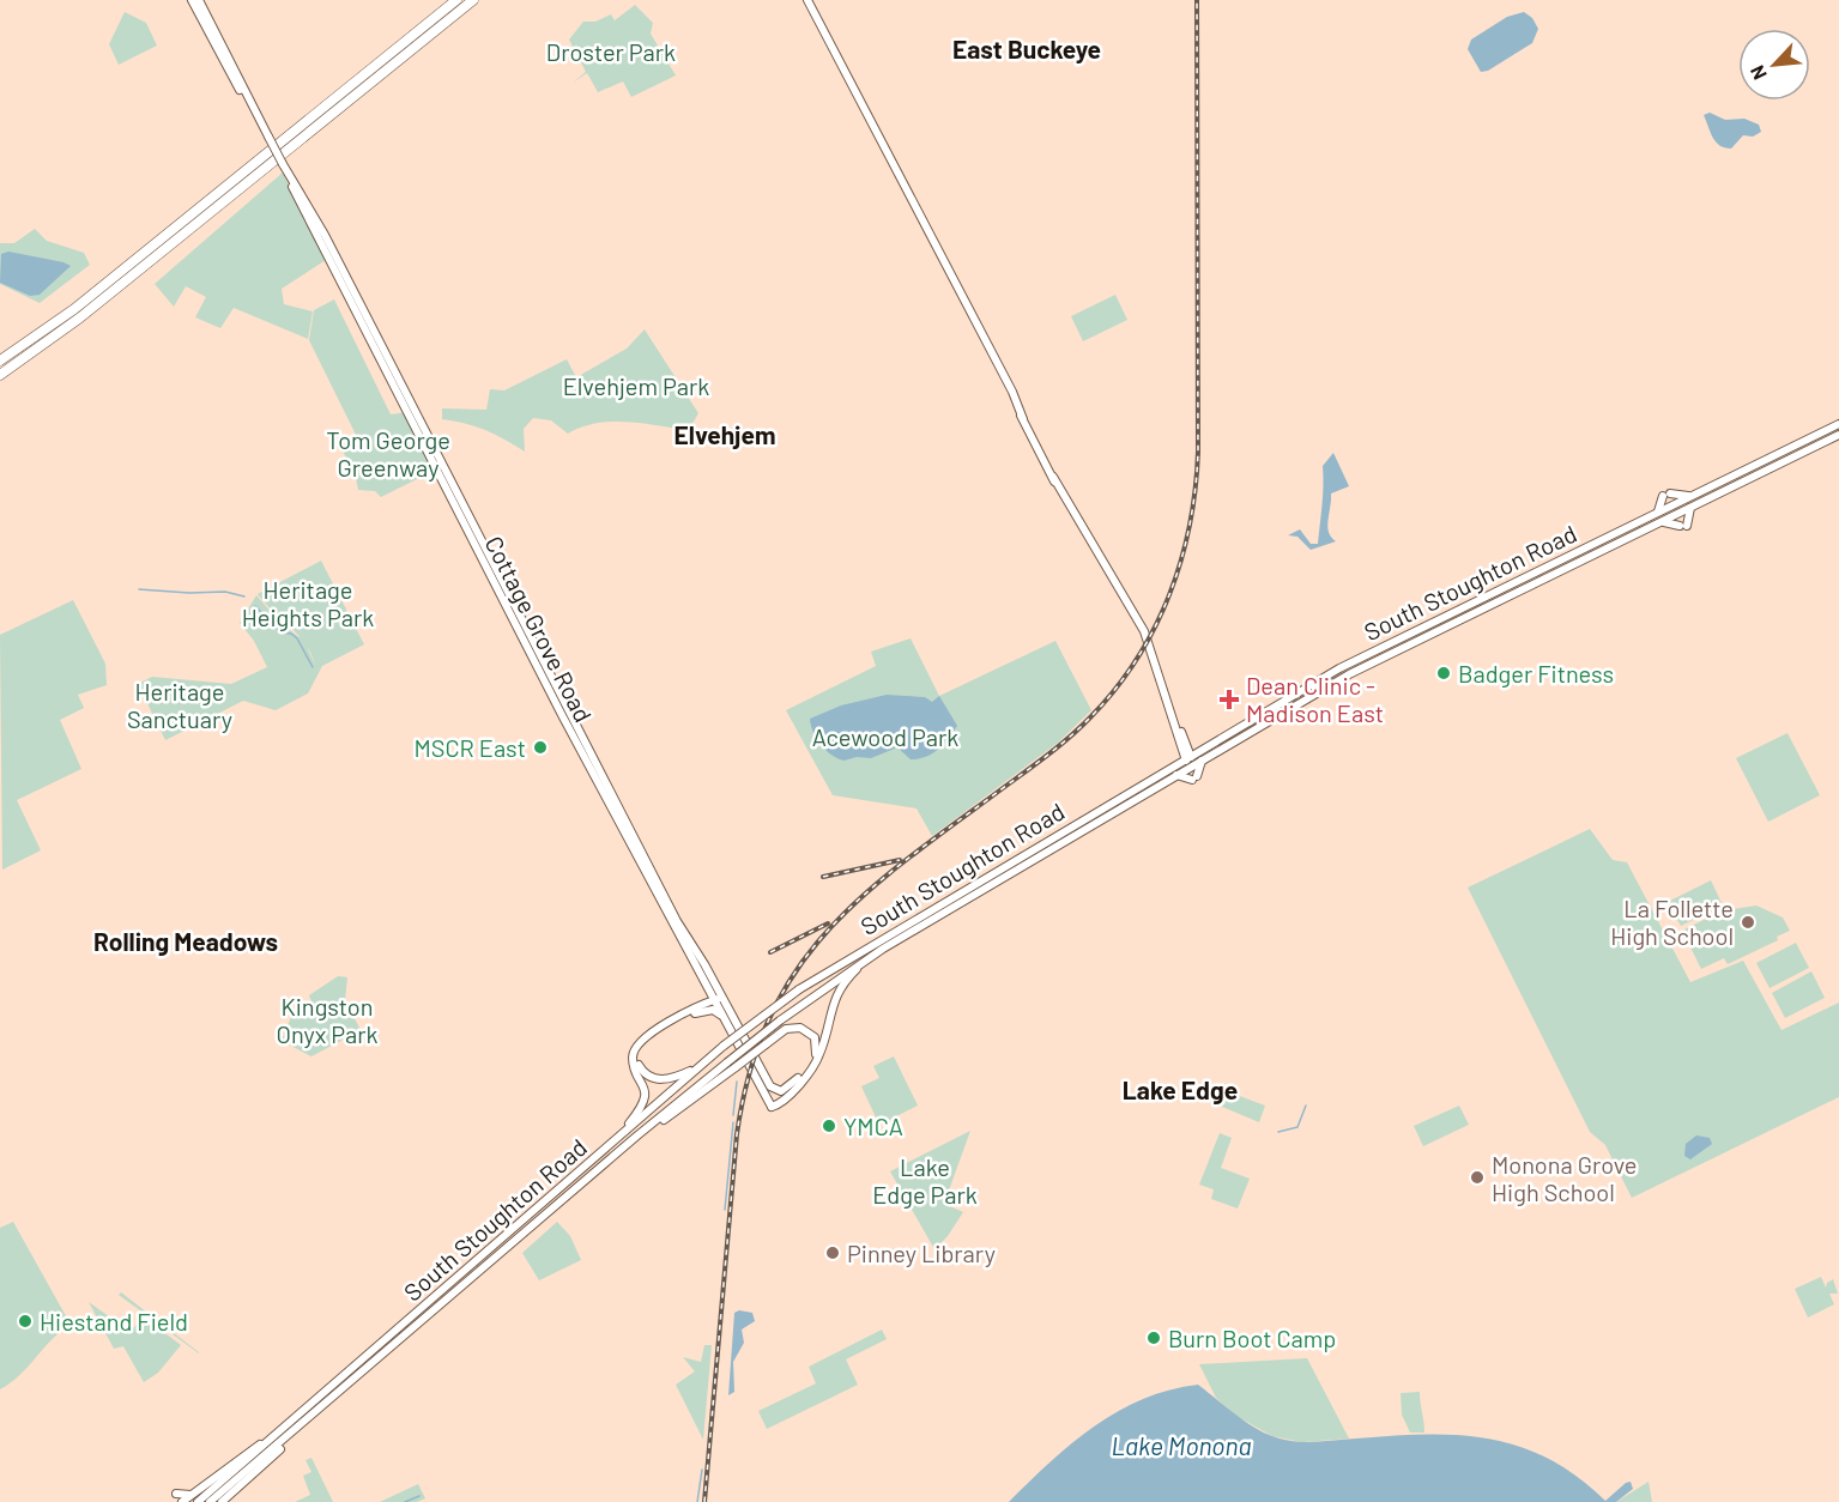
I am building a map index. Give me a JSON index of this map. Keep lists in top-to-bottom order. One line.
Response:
{"streets":{"main road":["South Stoughton Road","Cottage Grove Road"]},"districts":["East Buckeye","Elvehjem","Rolling Meadows","Lake Edge"],"water":["Lake Monona"],"parks":["Droster Park","Elvehjem Park","Tom George Greenway","Heritage Heights Park","Heritage Sanctuary","Acewood Park","Kingston Onyx Park","Lake Edge Park"],"places":{"other":["Badger Fitness","MSCR East","La Follette High School","YMCA","Monona Grove High School","Pinney Library","Hiestand Field","Burn Boot Camp"],"health":["Dean Clinic - Madison East"]},"north":"bottom left"}
